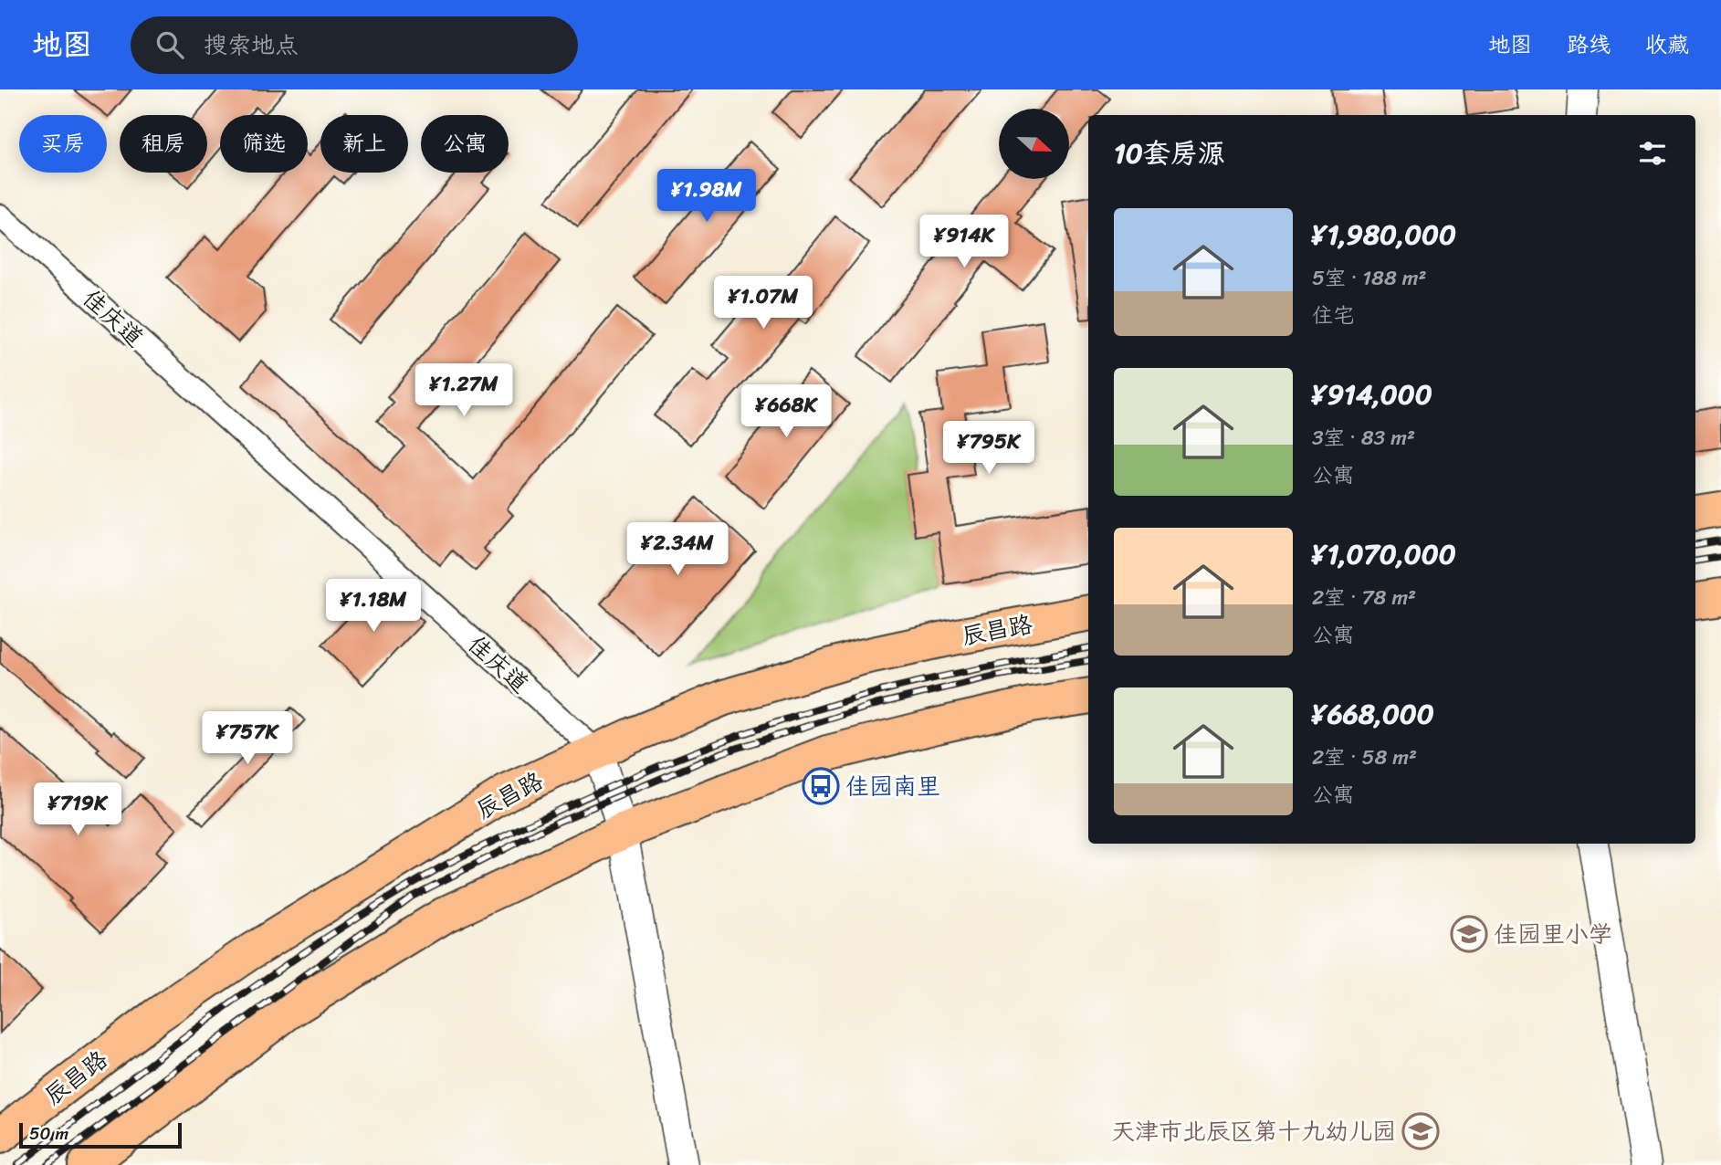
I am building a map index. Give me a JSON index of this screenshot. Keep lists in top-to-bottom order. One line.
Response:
{"streets":{"main road":["辰昌路"],"street":["佳庆道"]},"crossings":[["佳庆道","辰昌路"]],"places":{"bus stop":["佳园南里"],"school or university":["佳园里小学","天津市北辰区第十九幼儿园"]},"scale_bar":"50 m","north":"right","page":{"header":"地图","search":"搜索地点","nav":["地图","路线","收藏"],"chip":["买房","租房","筛选","新上","公寓"],"heading":"10套房源","price":["¥1.98M","¥914K","¥1.07M","¥1.27M","¥668K","¥795K","¥2.34M","¥1.18M","¥757K","¥719K"],"list":[{"name":"¥1,980,000","note":"5室 · 188 m² · 住宅"},{"name":"¥914,000","note":"3室 · 83 m² · 公寓"},{"name":"¥1,070,000","note":"2室 · 78 m² · 公寓"},{"name":"¥668,000","note":"2室 · 58 m² · 公寓"}],"scale":"50 m"}}
